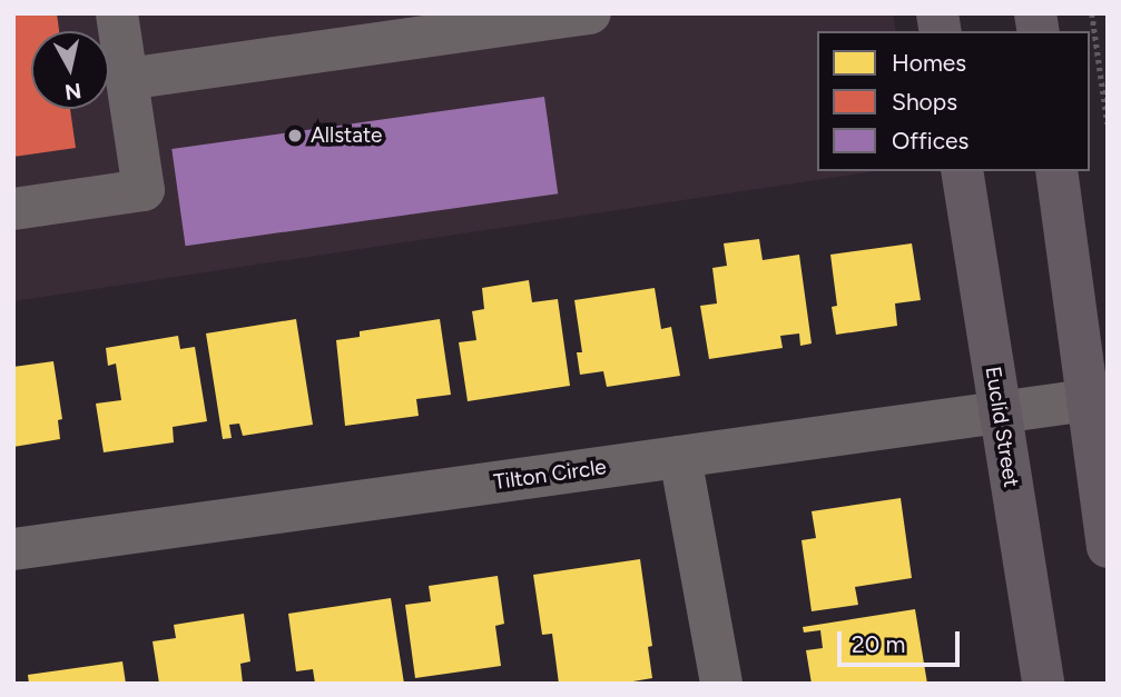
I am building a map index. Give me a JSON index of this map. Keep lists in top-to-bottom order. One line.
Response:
{"streets":{"main road":["Euclid Street"],"street":["Tilton Circle"]},"crossings":[["Euclid Street","Tilton Circle"]],"places":["Allstate"],"legend":["Homes","Shops","Offices"],"scale_bar":"20 m","north":"bottom"}
